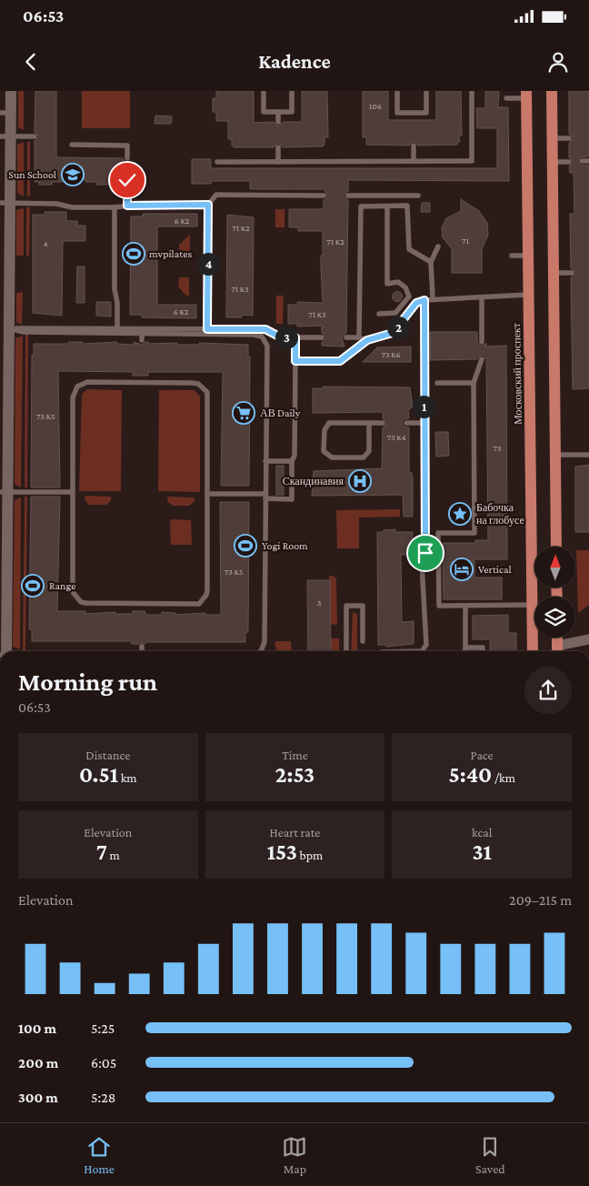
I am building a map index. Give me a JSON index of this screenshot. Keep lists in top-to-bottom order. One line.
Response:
{"streets":{"main road":["Московский проспект"]},"places":{"school or university":["Sun School"],"sports":["mvpilates","Yogi Room","Range"],"supermarket":["АВ Daily"],"hospital":["Скандинавия"],"place":["Бабочка на глобусе"],"hotel":["Vertical"]},"house_numbers":["106","6 к2","71 к2","71","71 к2","4","71 к3","6 к2","71 к3","73 к6","73 к5","73 к4","73","73 к5","3"],"north":"top","page":{"status":"06:53","header":"Kadence","pins":["4","2","3","1"],"heading":["Morning run","06:53"],"stats":[["Distance","0.51 km"],["Time","2:53"],["Pace","5:40 /km"],["Elevation","7 m"],["Heart rate","153 bpm"],["kcal","31"]],"chart":["Elevation","209–215 m"],"list":[{"name":"100 m","note":"5:25"},{"name":"200 m","note":"6:05"},{"name":"300 m","note":"5:28"}],"tabs":["Home","Map","Saved"]}}
